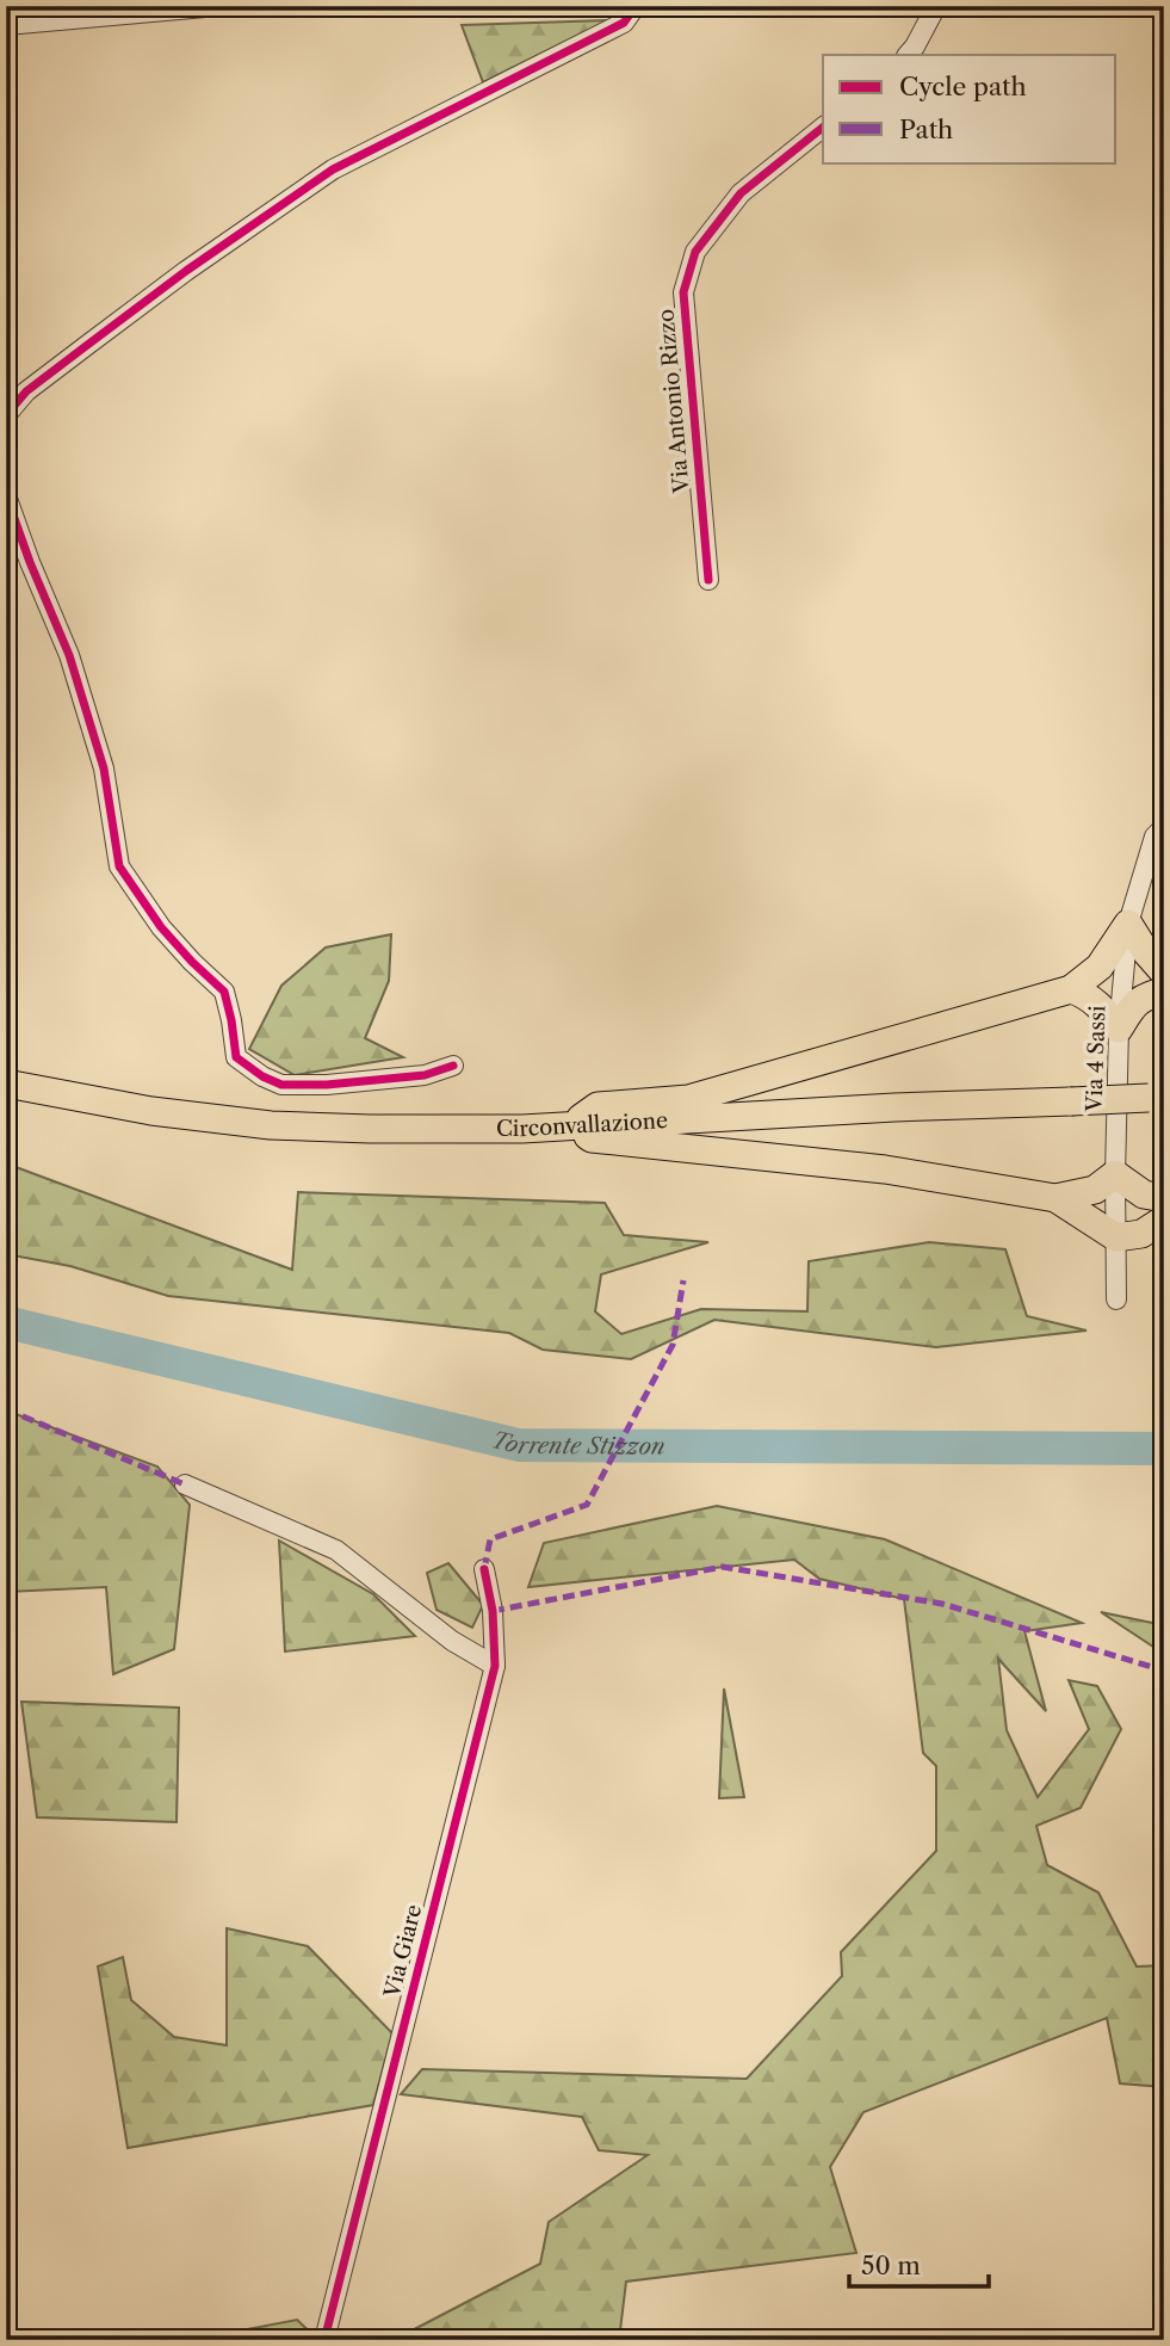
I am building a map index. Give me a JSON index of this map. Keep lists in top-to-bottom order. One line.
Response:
{"streets":{"highway":["Circonvallazione"],"street":["Via Antonio Rizzo","Via 4 Sassi","Via Giare"]},"water":["Torrente Stizzon"],"legend":["Cycle path","Path"],"scale_bar":"50 m"}
